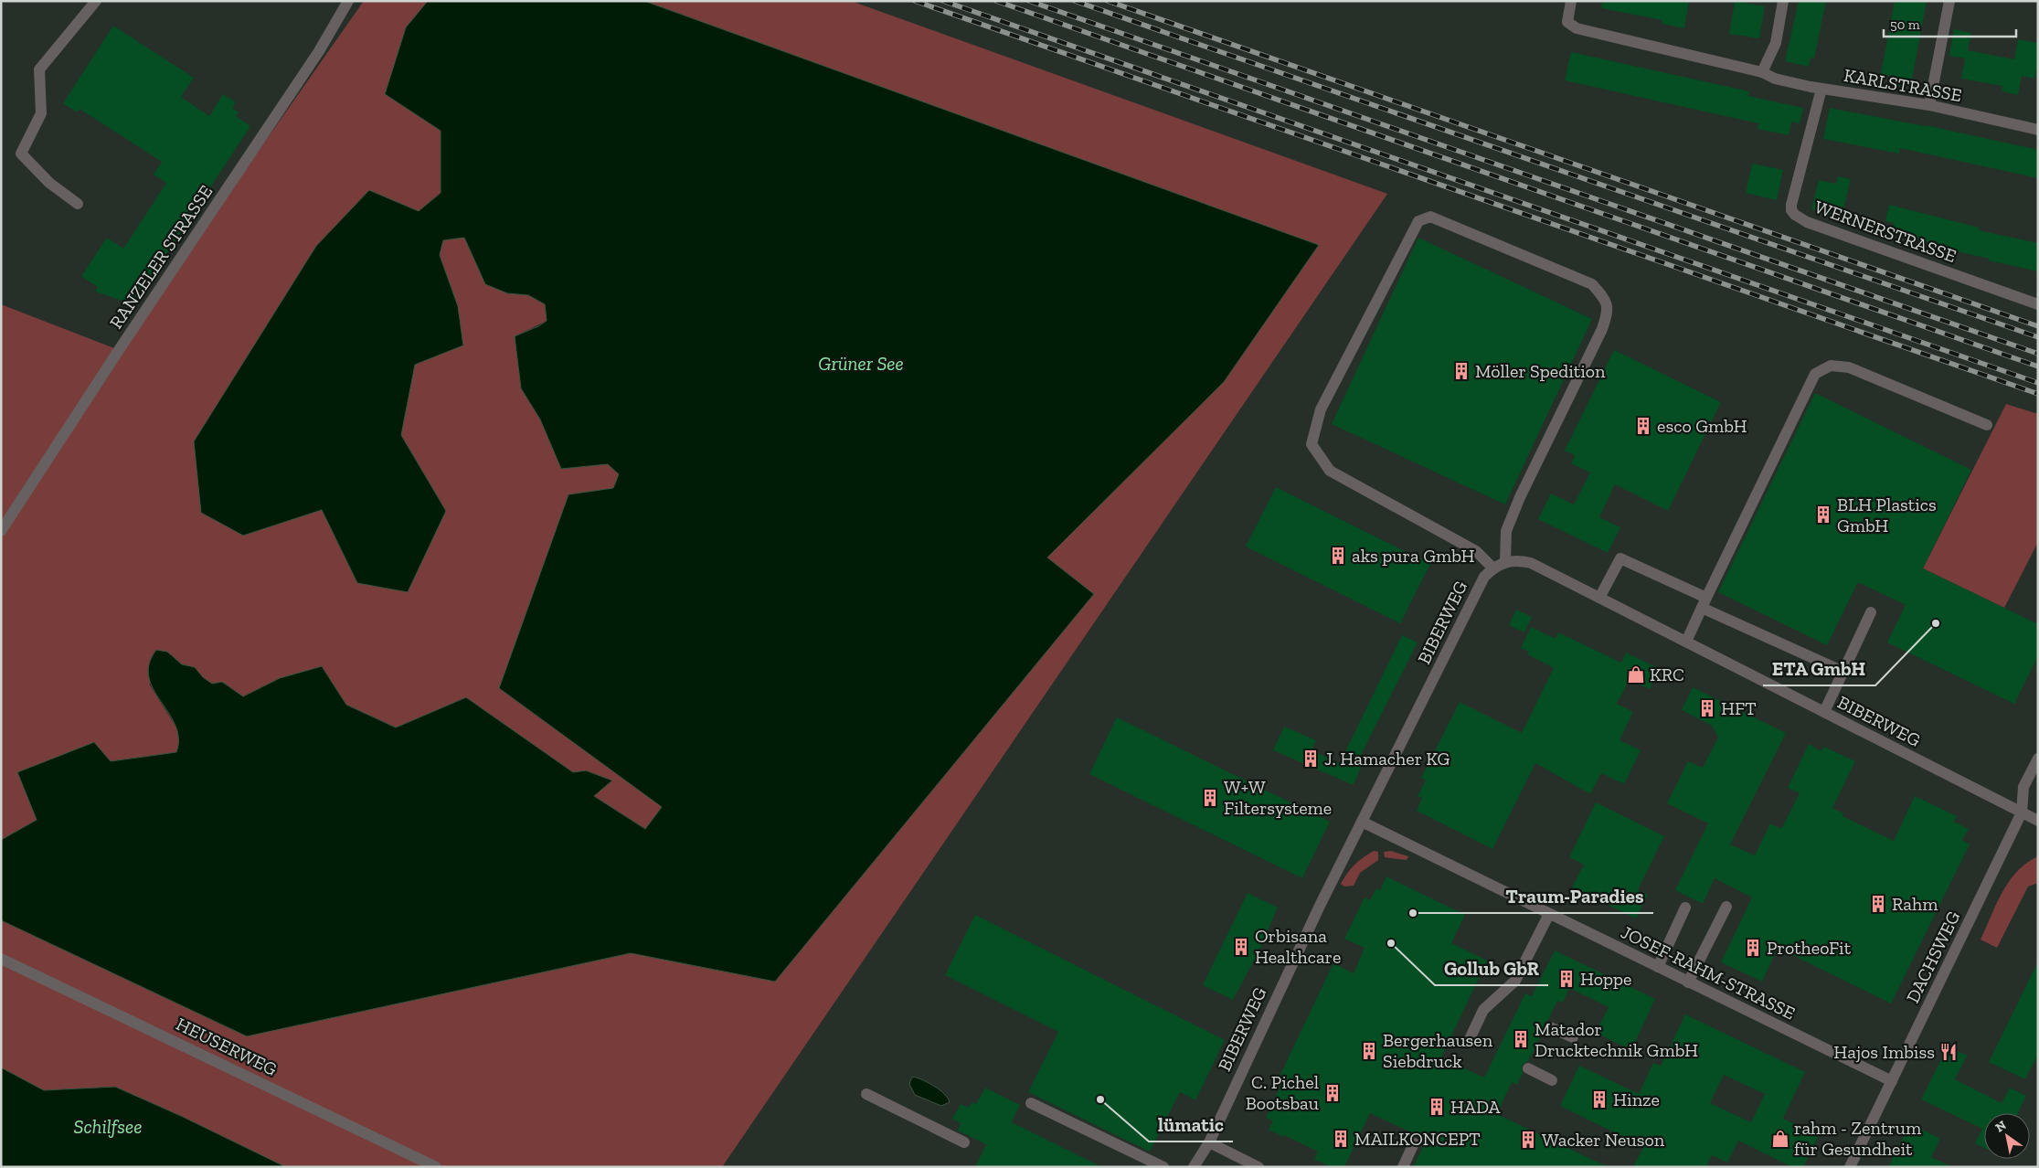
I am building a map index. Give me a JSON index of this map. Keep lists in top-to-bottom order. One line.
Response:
{"streets":{"street":["KARLSTRASSE","WERNERSTRASSE","RANZELER STRASSE","BIBERWEG","DACHSWEG","JOSEF-RAHM-STRASSE","HEUSERWEG"]},"crossings":[["KARLSTRASSE","WERNERSTRASSE"],["BIBERWEG","DACHSWEG"],["BIBERWEG","JOSEF-RAHM-STRASSE"],["DACHSWEG","JOSEF-RAHM-STRASSE"]],"water":["Grüner See","Schilfsee"],"places":{"building":["Möller Spedition","esco GmbH","BLH Plastics GmbH","aks pura GmbH","HFT","J. Hamacher KG","W+W Filtersysteme","Rahm","Orbisana Healthcare","ProtheoFit","Hoppe","Matador Drucktechnik GmbH","Bergerhausen Siebdruck","C. Pichel Bootsbau","Hinze","HADA","MAILKONCEPT","Wacker Neuson"],"other":["ETA GmbH","Traum-Paradies","Gollub GbR","lümatic"],"shop":["KRC","rahm - Zentrum für Gesundheit"],"restaurant":["Hajos Imbiss"]},"scale_bar":"50 m","north":"top left"}
